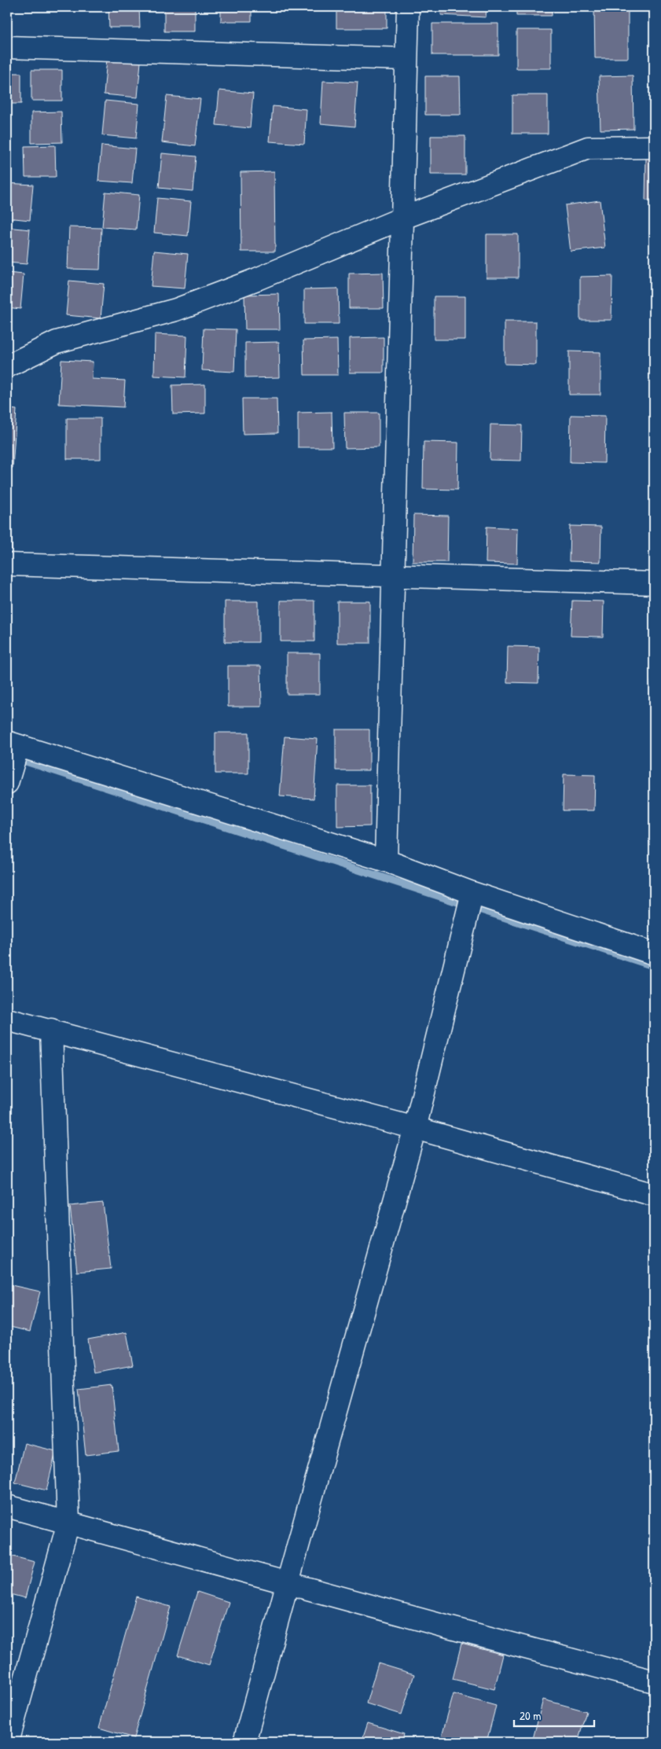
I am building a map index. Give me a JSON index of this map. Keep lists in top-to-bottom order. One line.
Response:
{"scale_bar":"20 m"}
